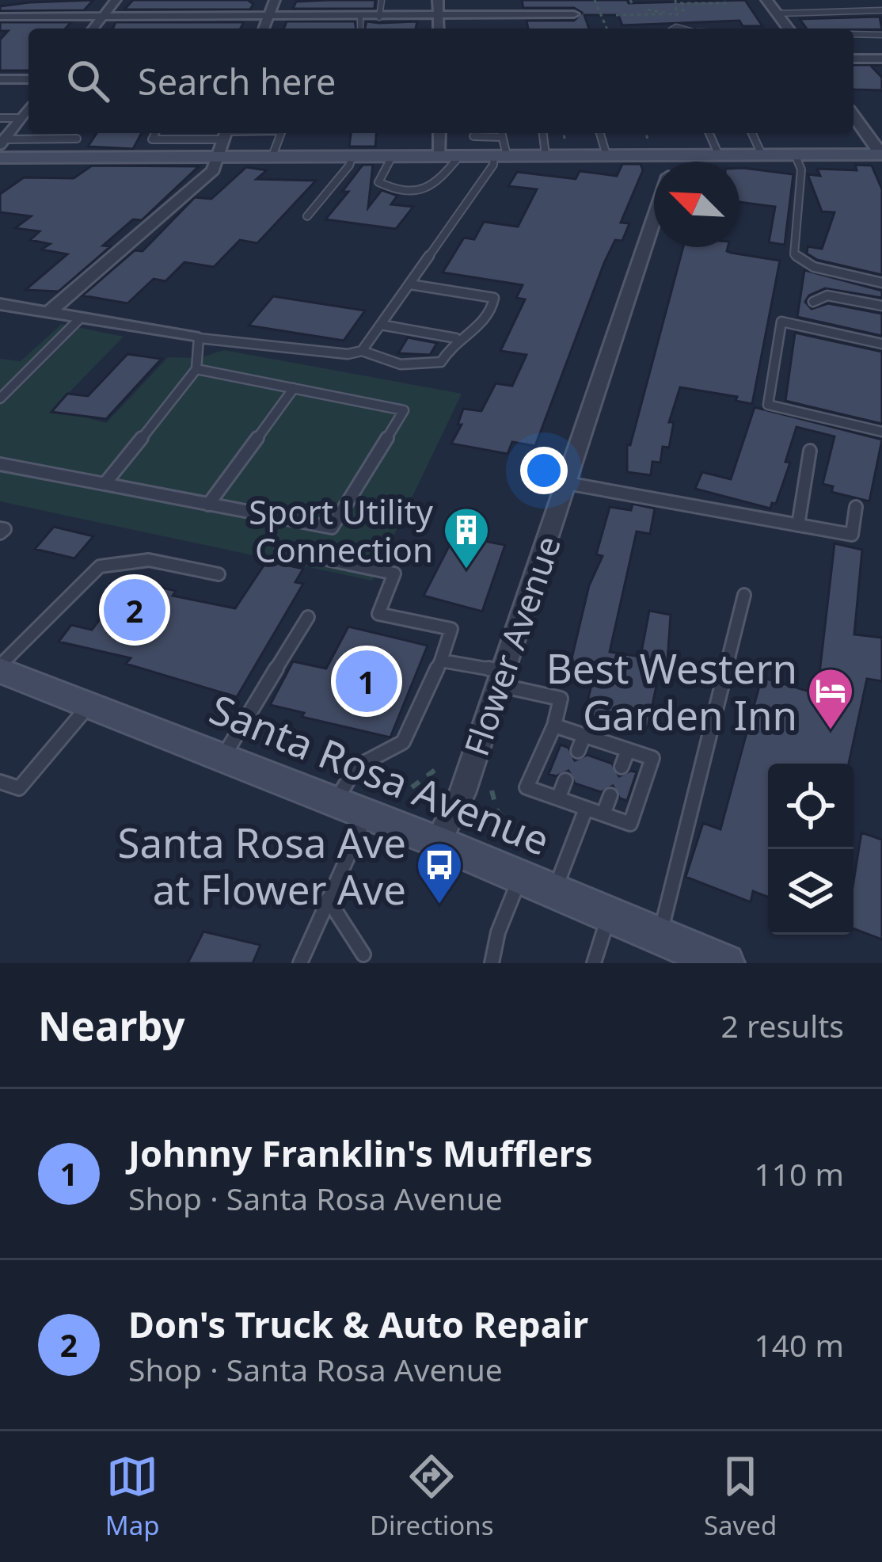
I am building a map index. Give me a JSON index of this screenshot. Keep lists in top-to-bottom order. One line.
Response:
{"streets":{"main road":["Santa Rosa Avenue"],"street":["Flower Avenue"]},"crossings":[["Flower Avenue","Santa Rosa Avenue"]],"places":{"building":["Sport Utility Connection"],"hotel":["Best Western Garden Inn"],"bus stop":["Santa Rosa Ave at Flower Ave"]},"north":"top left","page":{"search":"Search here","pins":["2","1"],"heading":["Nearby","2 results"],"list":[{"mark":"1","name":"Johnny Franklin's Mufflers","note":"Shop · Santa Rosa Avenue","value":"110 m"},{"mark":"2","name":"Don's Truck & Auto Repair","note":"Shop · Santa Rosa Avenue","value":"140 m"}],"nav":["Map","Directions","Saved"]}}
